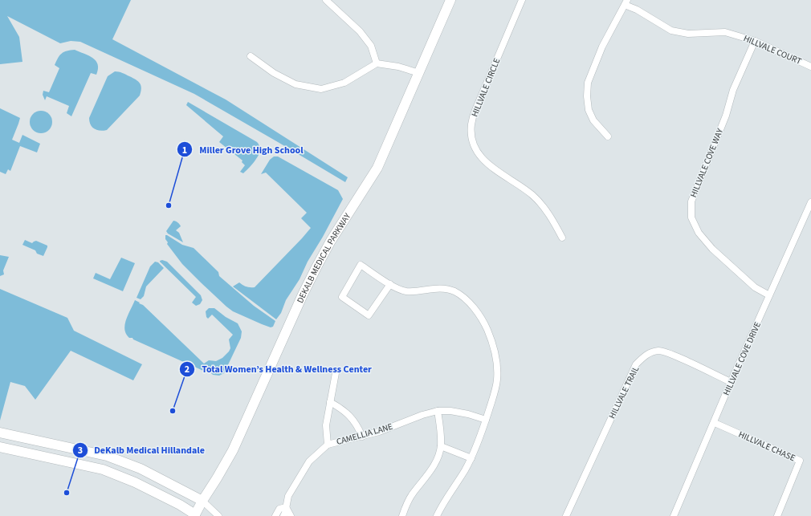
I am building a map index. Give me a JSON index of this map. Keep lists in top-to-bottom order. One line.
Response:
{"streets":{"main road":["DEKALB MEDICAL PARKWAY"],"street":["HILLVALE COURT","HILLVALE CIRCLE","HILLVALE COVE WAY","HILLVALE COVE DRIVE","HILLVALE TRAIL","CAMELLIA LANE","HILLVALE CHASE"]},"crossings":[["HILLVALE COURT","HILLVALE COVE WAY"],["HILLVALE COVE WAY","HILLVALE COVE DRIVE"],["HILLVALE COVE DRIVE","HILLVALE TRAIL"],["HILLVALE COVE DRIVE","HILLVALE CHASE"]],"places":["Miller Grove High School","Total Women’s Health & Wellness Center","DeKalb Medical Hillandale"]}
